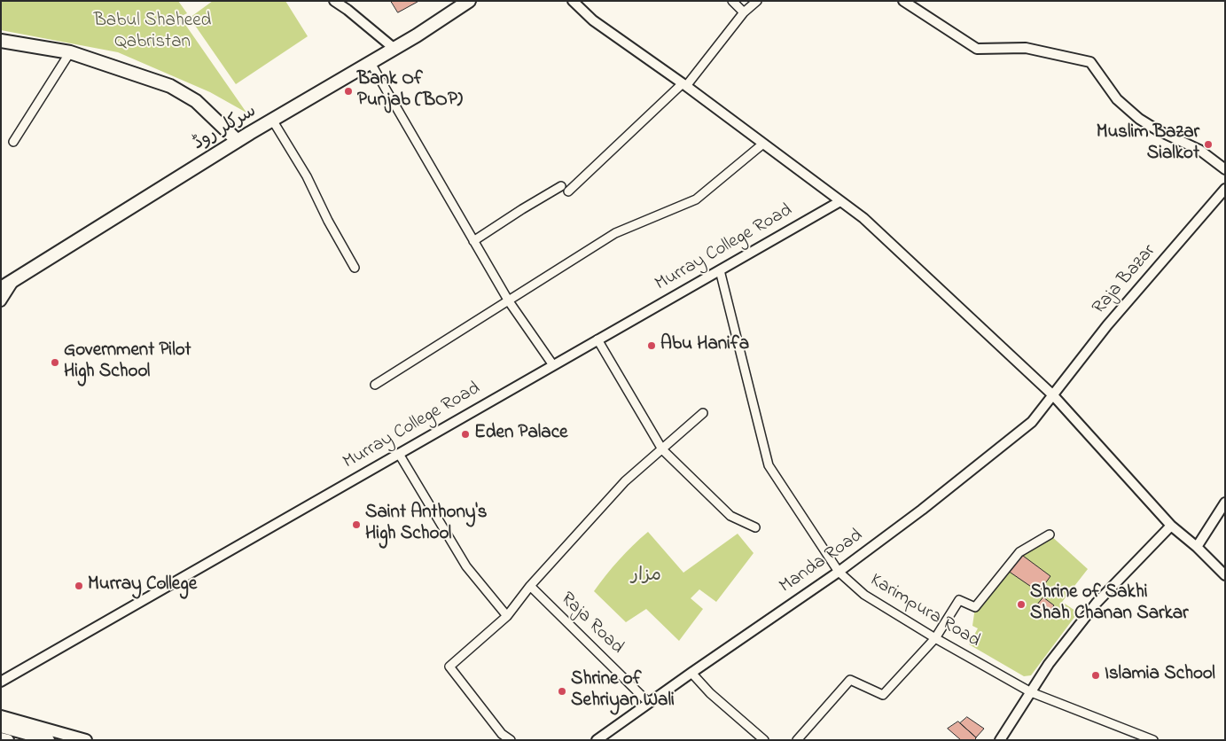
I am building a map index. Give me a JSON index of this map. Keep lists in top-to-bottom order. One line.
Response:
{"streets":{"main road":["سرکلر روڈ"],"street":["Murray College Road","Raja Bazar","Manda Road","Karimpura Road","Raja Road"]},"crossings":[["Murray College Road","Karimpura Road"],["Raja Bazar","Manda Road"],["Manda Road","Karimpura Road"],["Manda Road","Raja Road"]],"parks":["Babul Shaheed Qabristan","مزار"],"places":["Bank Of Punjab (BOP)","Muslim Bazar Sialkot","Abu Hanifa","Government Pilot High School","Eden Palace","Saint Anthony's High School","Murray College","Shrine of Sakhi Shah Chanan Sarkar","Islamia School","Shrine of Sehriyan Wali"]}
